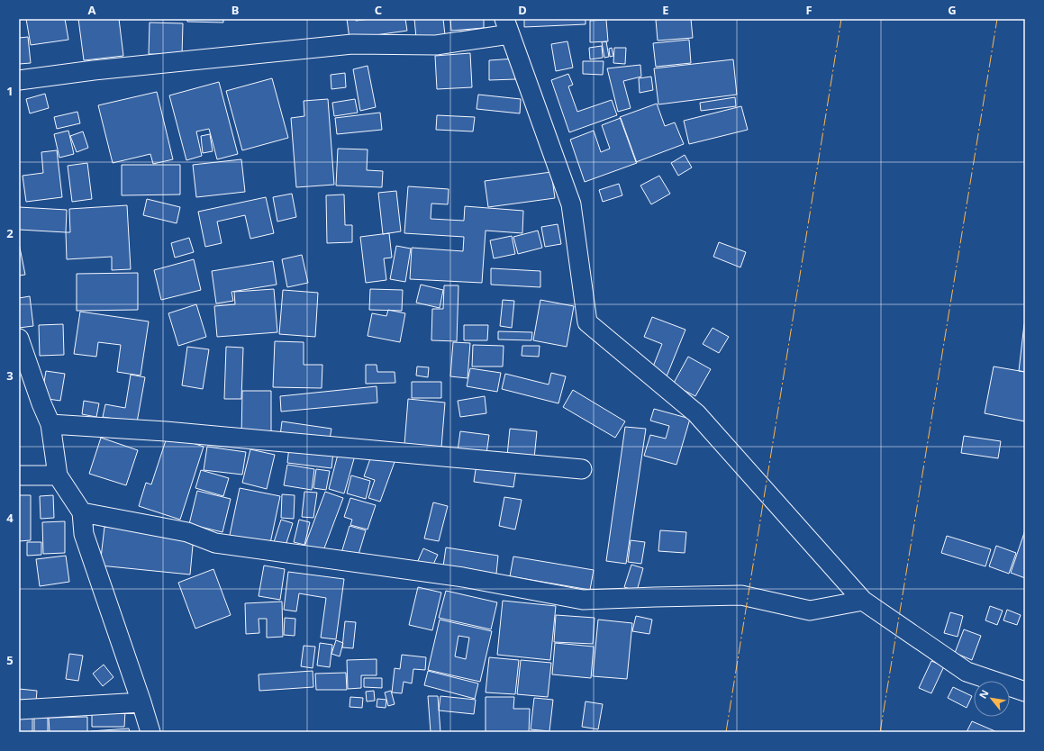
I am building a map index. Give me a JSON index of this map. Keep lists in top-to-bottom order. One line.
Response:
{"north":"top left","grid":{"columns":["A","B","C","D","E","F","G"],"rows":["1","2","3","4","5"]}}
